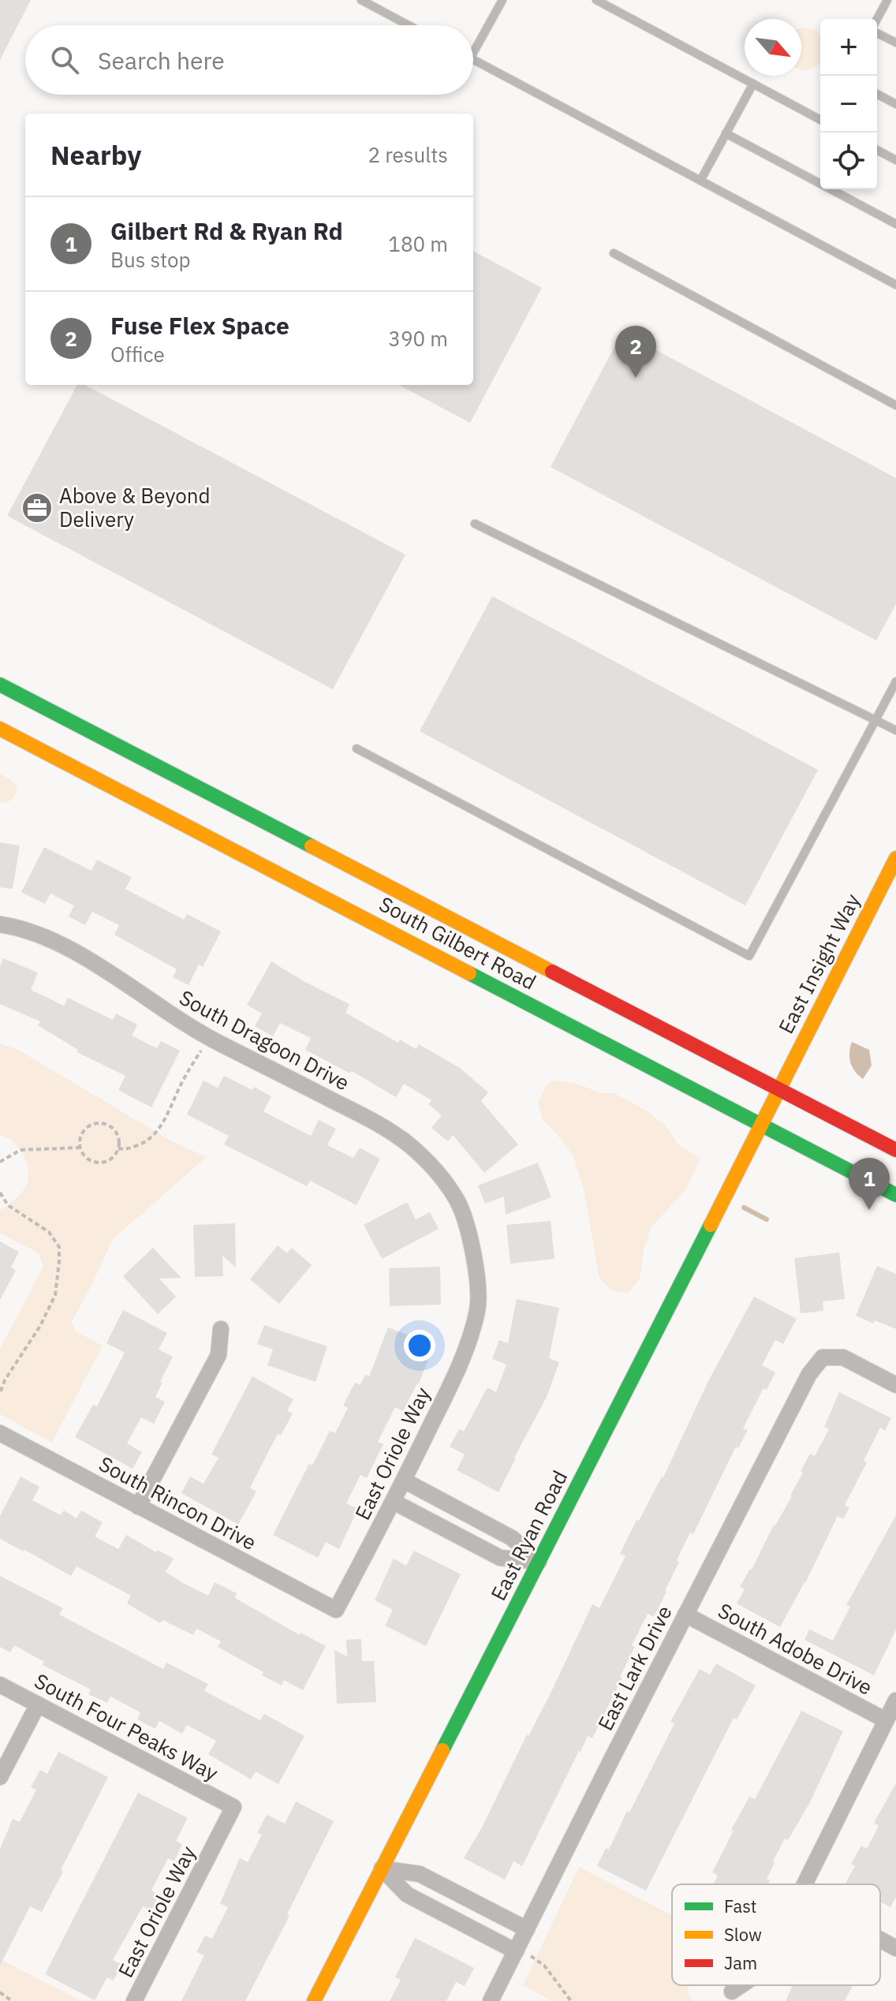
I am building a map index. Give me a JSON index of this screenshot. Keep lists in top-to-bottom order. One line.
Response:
{"streets":{"main road":["South Gilbert Road","East Insight Way","East Ryan Road"],"street":["South Dragoon Drive","East Oriole Way","South Rincon Drive","South Adobe Drive","East Lark Drive","South Four Peaks Way"]},"crossings":[["South Gilbert Road","East Insight Way"],["South Gilbert Road","East Ryan Road"],["East Insight Way","East Ryan Road"],["South Dragoon Drive","East Oriole Way"],["East Oriole Way","South Rincon Drive"],["East Oriole Way","South Four Peaks Way"],["South Adobe Drive","East Lark Drive"]],"places":{"office":["Above & Beyond Delivery"]},"legend":["Fast","Slow","Jam"],"north":"bottom right","page":{"map_buttons":["+","−"],"search":"Search here","heading":["Nearby","2 results"],"list":[{"mark":"1","name":"Gilbert Rd & Ryan Rd","note":"Bus stop","value":"180 m"},{"mark":"2","name":"Fuse Flex Space","note":"Office","value":"390 m"}],"pins":["2","1"]}}
